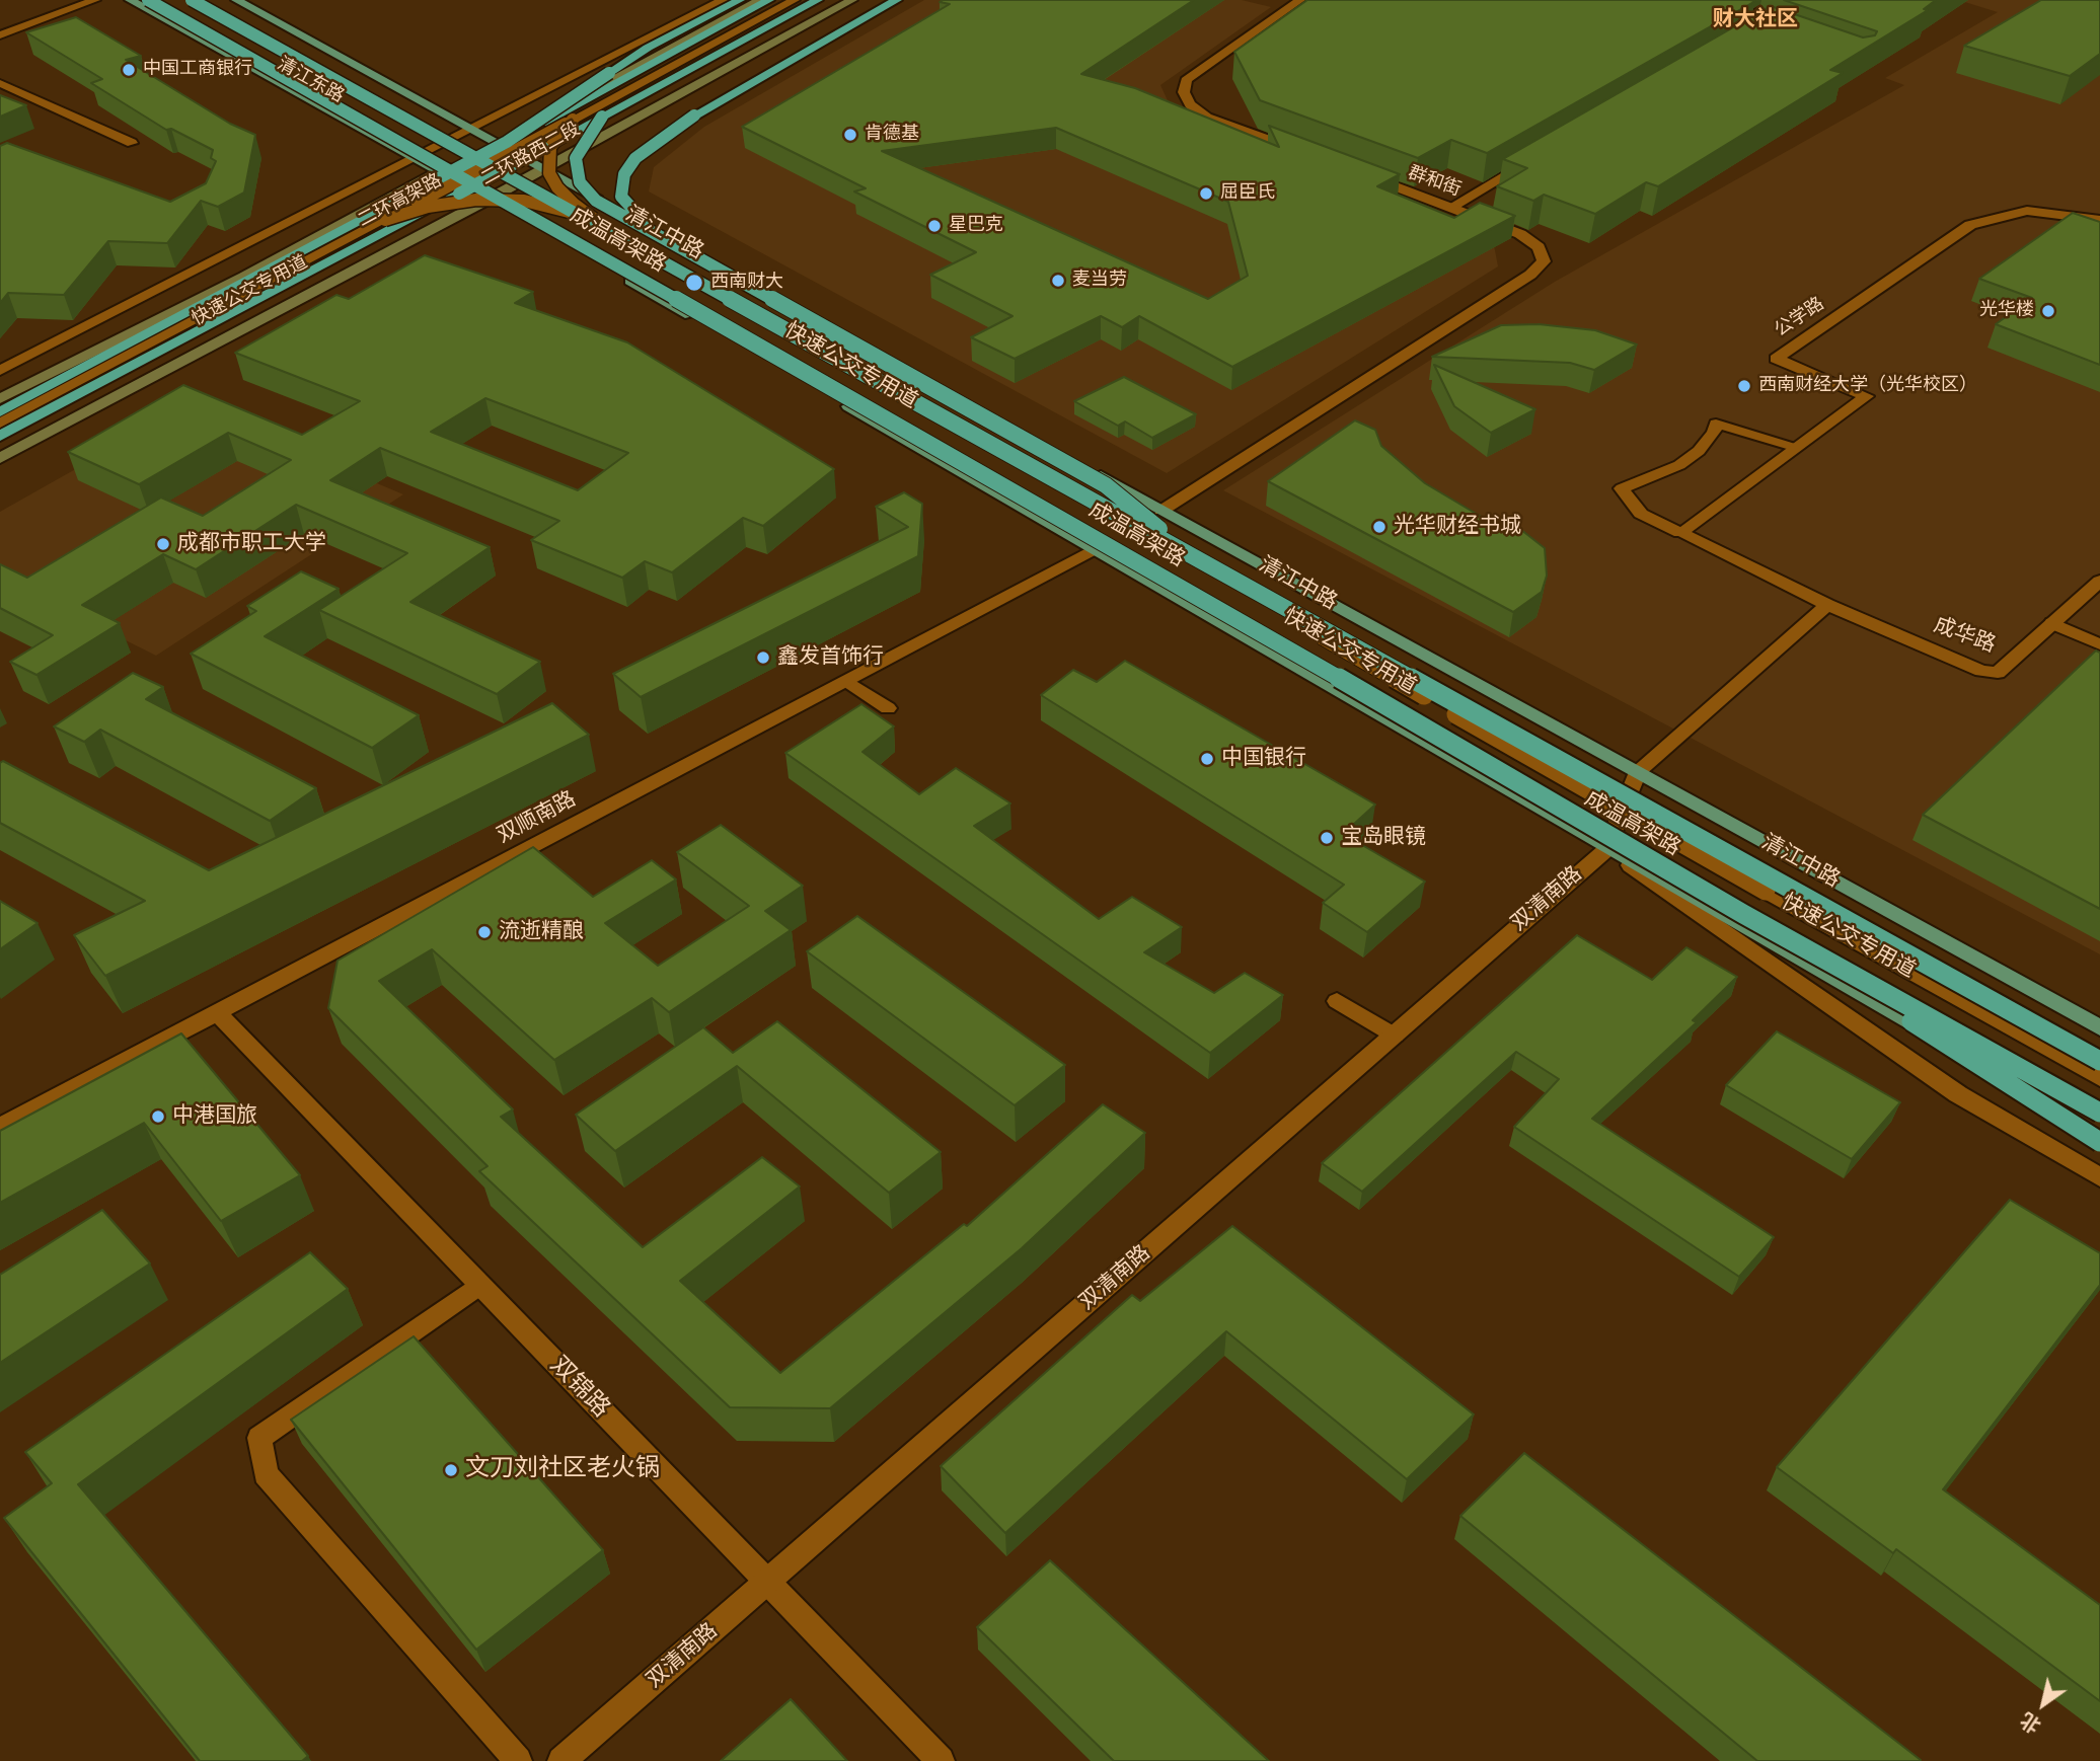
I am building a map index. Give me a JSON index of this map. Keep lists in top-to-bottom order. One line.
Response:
{"streets":{"highway":["二环高架路","成温高架路"],"main road":["清江东路","二环路西二段","清江中路"],"street":["群和街","快速公交专用道","公学路","成华路","双顺南路","双清南路","双锦路"]},"crossings":[["清江东路","二环路西二段"],["清江东路","二环高架路"],["清江东路","清江中路"],["二环路西二段","二环高架路"],["二环路西二段","清江中路"],["群和街","清江中路"],["二环高架路","清江中路"],["清江中路","双清南路"],["双顺南路","双锦路"],["双清南路","双锦路"]],"districts":["财大社区"],"places":["中国工商银行","肯德基","屈臣氏","星巴克","麦当劳","西南财大","光华楼","西南财经大学（光华校区）","光华财经书城","成都市职工大学","鑫发首饰行","中国银行","宝岛眼镜","流逝精酿","中港国旅","文刀刘社区老火锅"],"north":"bottom left"}
